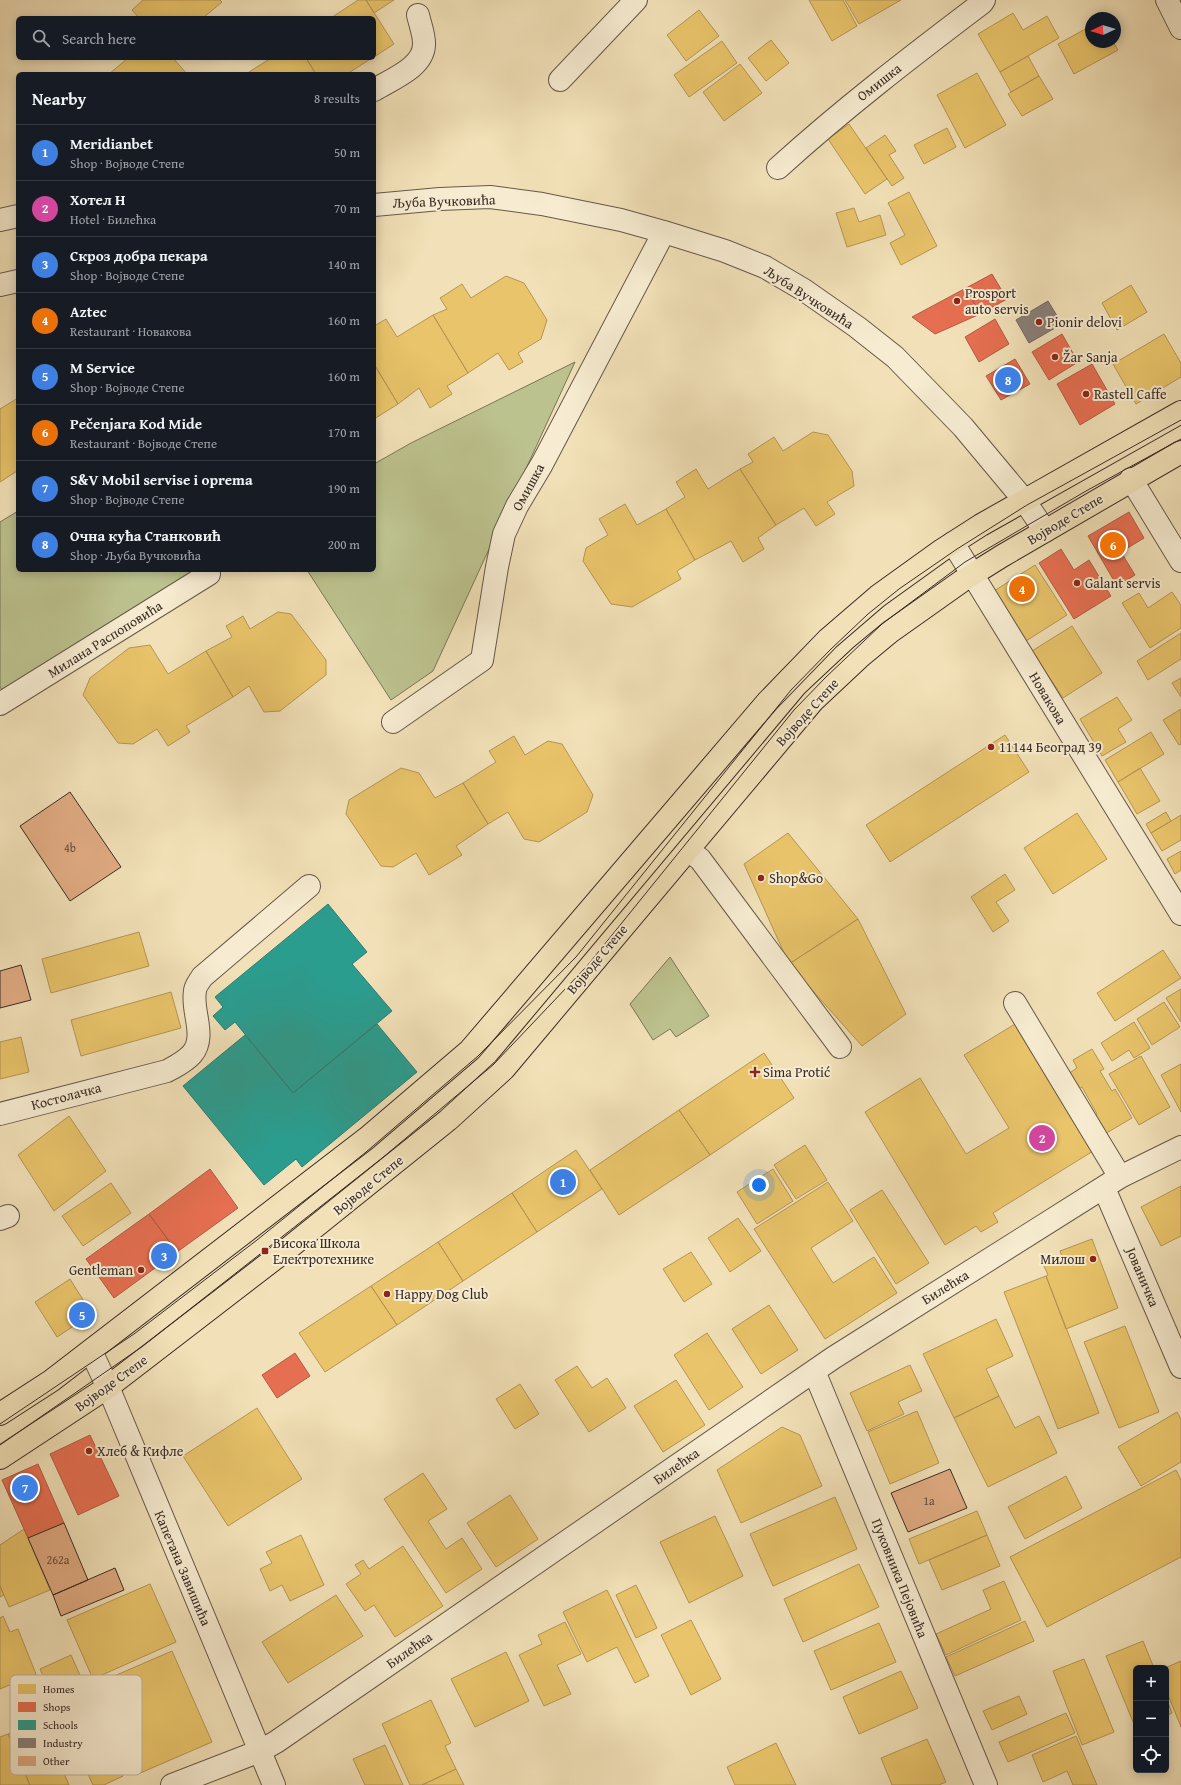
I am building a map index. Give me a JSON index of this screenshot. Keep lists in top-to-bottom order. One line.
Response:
{"streets":{"main road":["Војводе Степе"],"street":["Омишка","Љуба Вучковића","Милана Распоповића","Новакова","Костолачка","Јованичка","Билећка","Капетана Завишића","Пуковника Пејовића"]},"crossings":[["Омишка","Љуба Вучковића"],["Љуба Вучковића","Војводе Степе"],["Војводе Степе","Новакова"],["Војводе Степе","Капетана Завишића"],["Јованичка","Билећка"],["Билећка","Капетана Завишића"],["Билећка","Пуковника Пејовића"]],"places":{"other":["Prosport auto servis","Pionir delovi","Žar Sanja","Rastell Caffe","Galant servis","11144 Београд 39","Shop&Go","Милош","Gentleman","Happy Dog Club","Хлеб & Кифле"],"health":["Sima Protić"],"transit":["Висока Школа Електротехнике"]},"house_numbers":["4b","1a","262a"],"legend":["Homes","Shops","Schools","Industry","Other"],"north":"left","page":{"search":"Search here","heading":["Nearby","8 results"],"list":[{"mark":"1","name":"Meridianbet","note":"Shop · Војводе Степе","value":"50 m"},{"mark":"2","name":"Хотел Н","note":"Hotel · Билећка","value":"70 m"},{"mark":"3","name":"Скроз добра пекара","note":"Shop · Војводе Степе","value":"140 m"},{"mark":"4","name":"Aztec","note":"Restaurant · Новакова","value":"160 m"},{"mark":"5","name":"M Service","note":"Shop · Војводе Степе","value":"160 m"},{"mark":"6","name":"Pečenjara Kod Mide","note":"Restaurant · Војводе Степе","value":"170 m"},{"mark":"7","name":"S&V Mobil servise i oprema","note":"Shop · Војводе Степе","value":"190 m"},{"mark":"8","name":"Очна кућа Станковић","note":"Shop · Љуба Вучковића","value":"200 m"}],"pins":["8","6","4","2","1","3","5","7"],"map_buttons":["+","−"]}}
